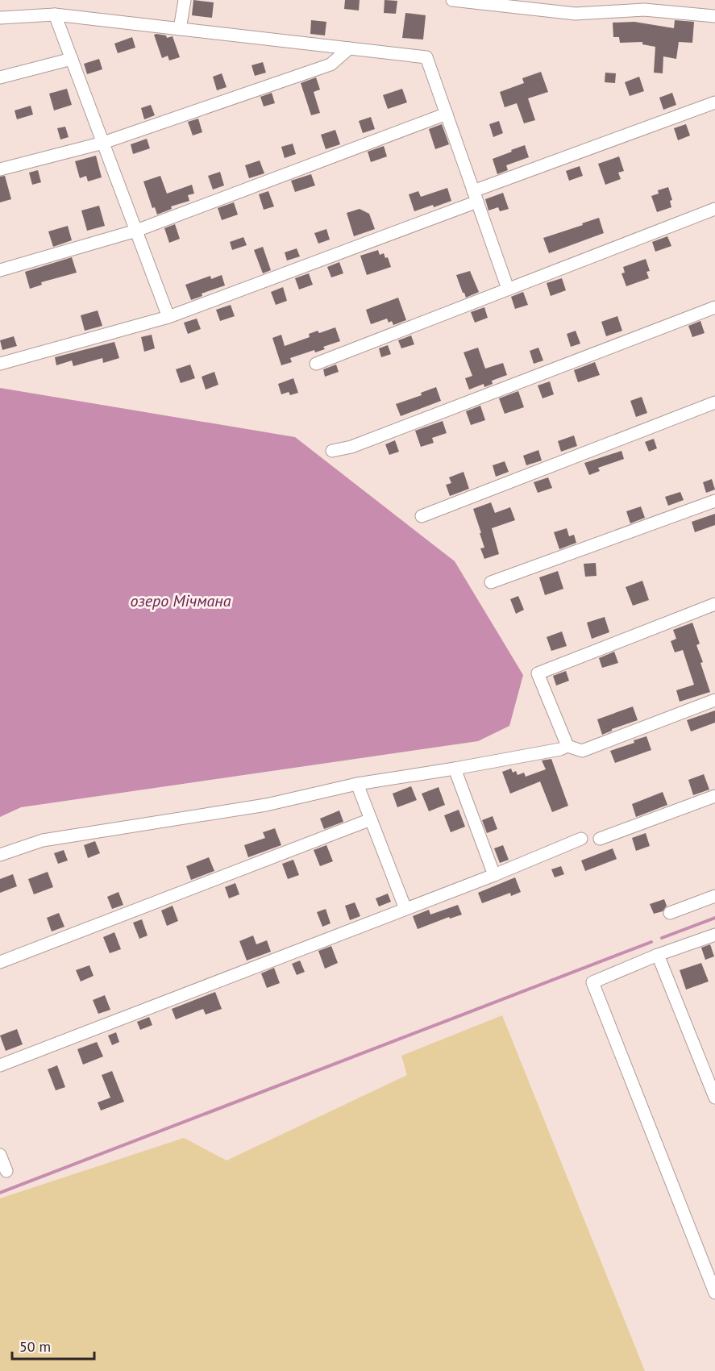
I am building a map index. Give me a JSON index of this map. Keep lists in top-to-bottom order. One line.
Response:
{"water":["озеро Мічмана"],"scale_bar":"50 m"}
